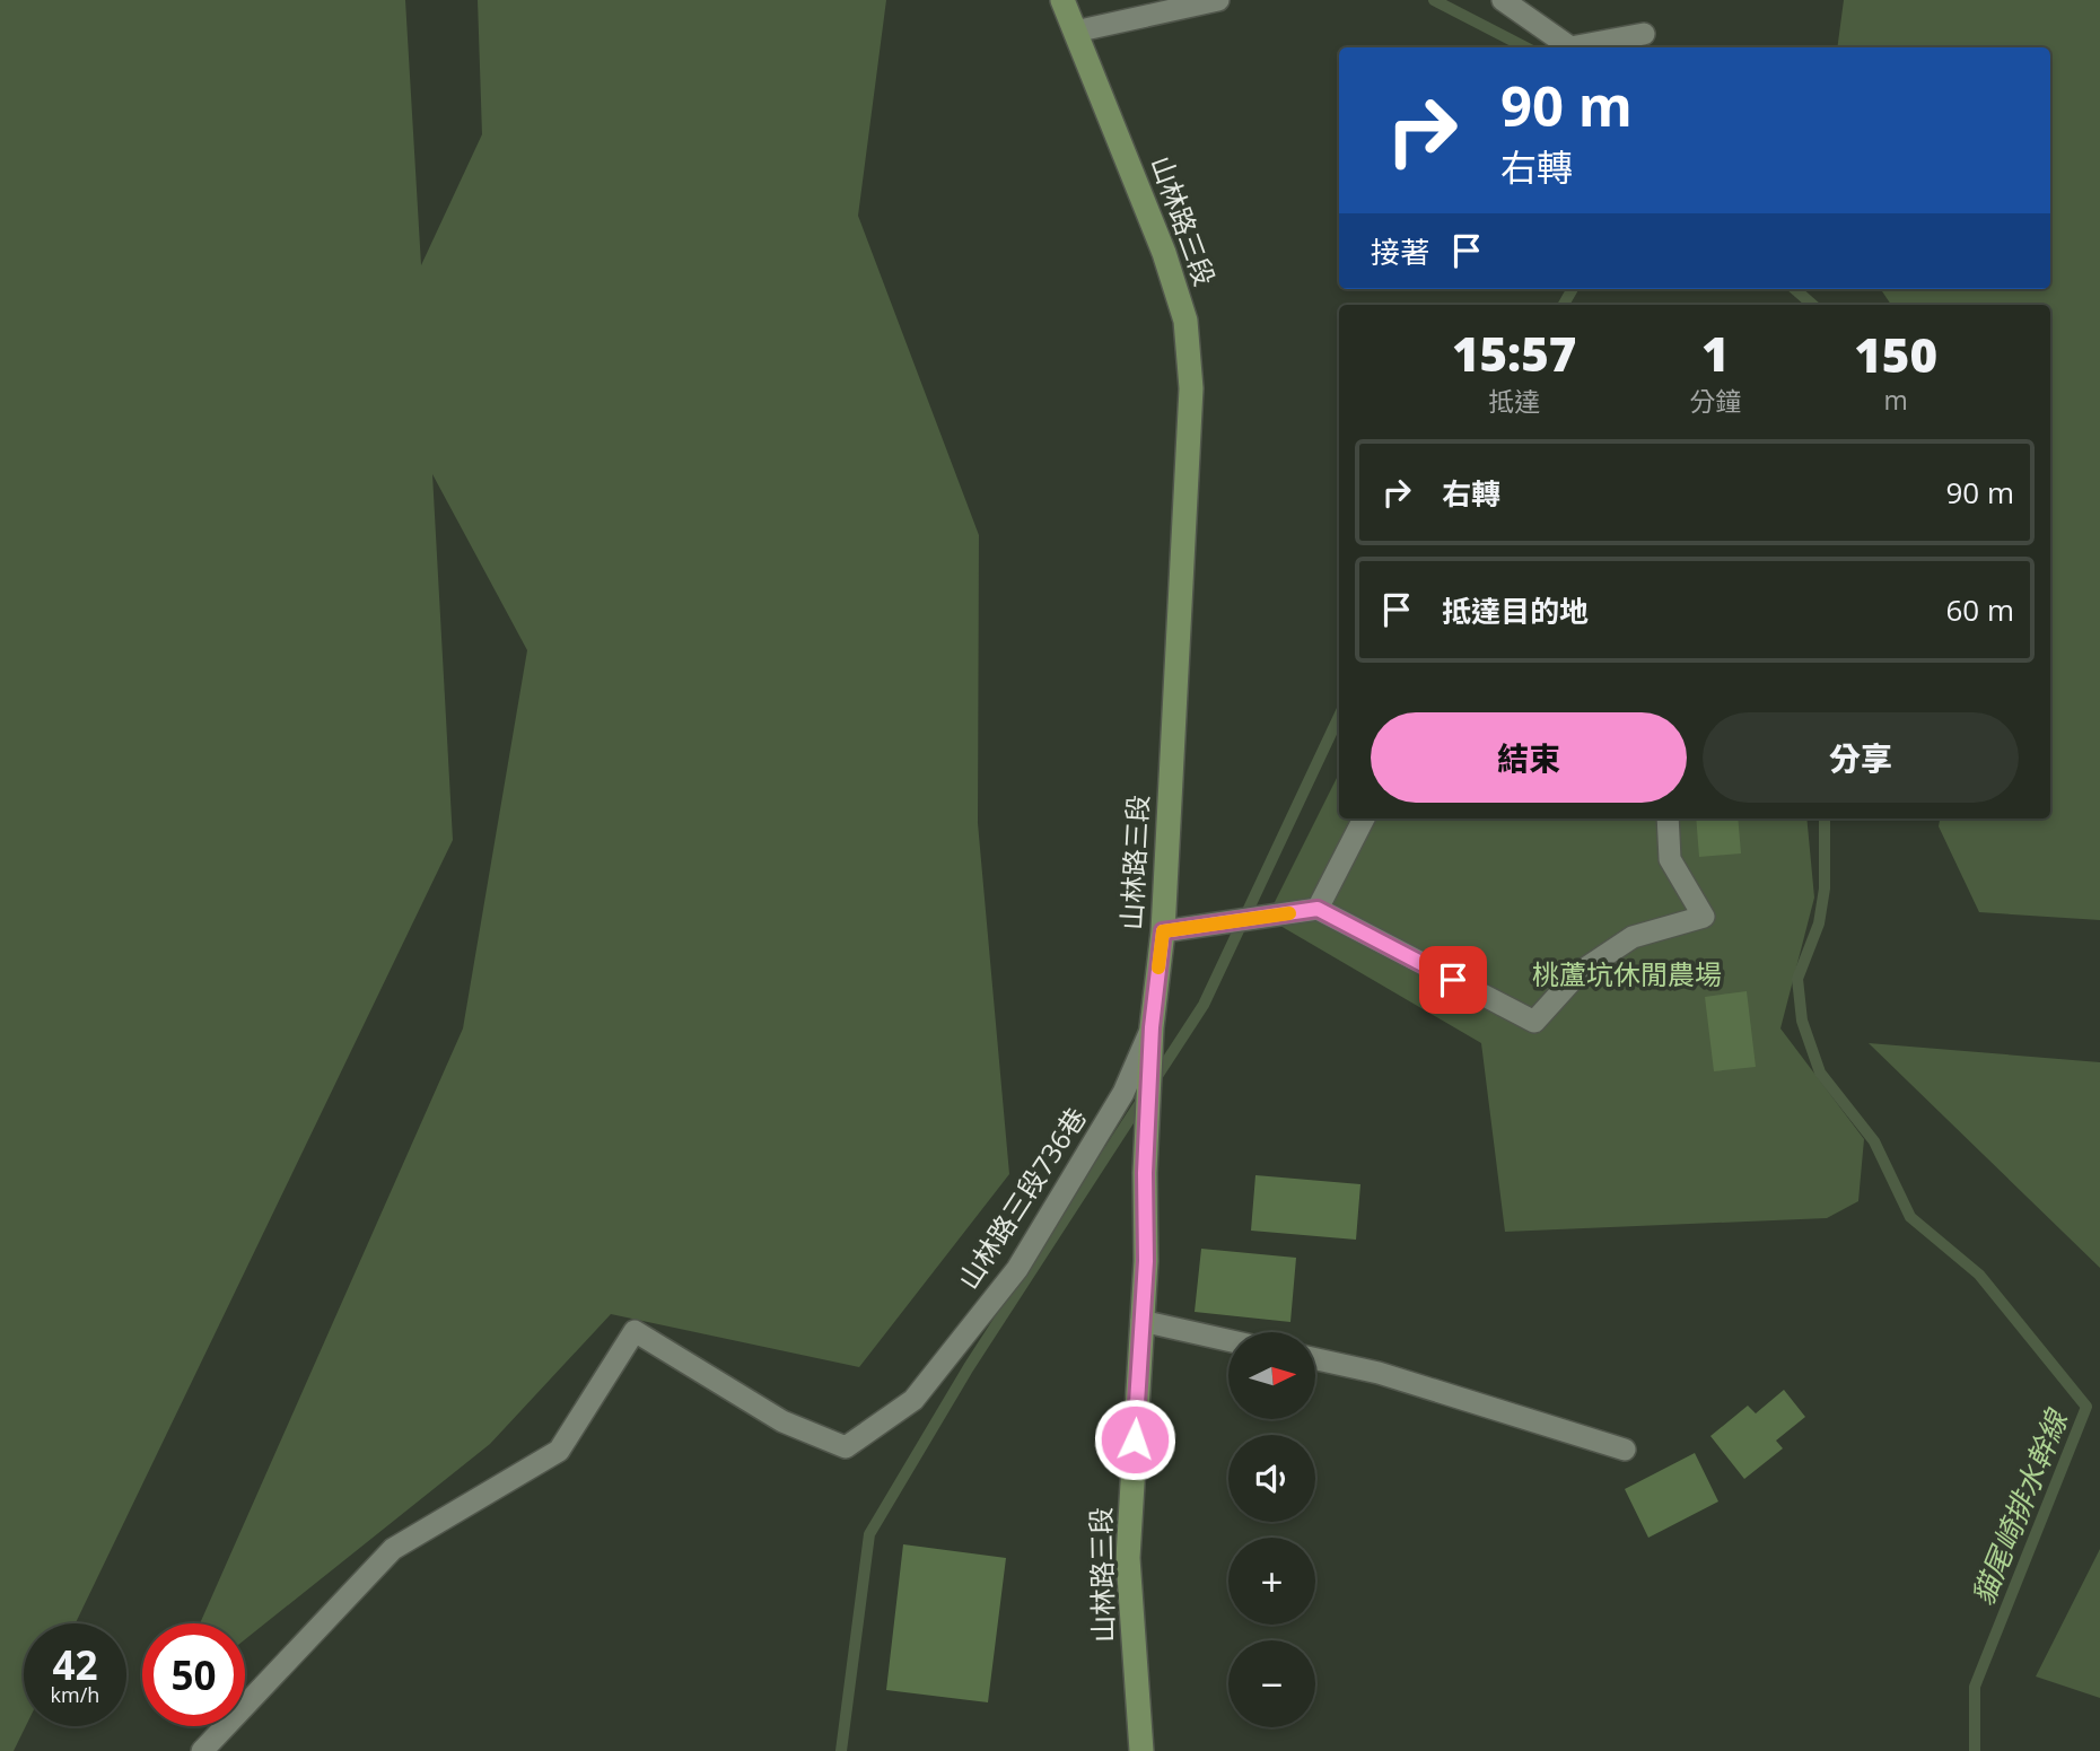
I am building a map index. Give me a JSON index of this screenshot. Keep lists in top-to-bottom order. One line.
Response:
{"streets":{"main road":["山林路三段"],"lane":["山林路三段736巷"]},"crossings":[["山林路三段","山林路三段736巷"]],"water":["貓尾崎排水幹線"],"parks":["桃蘆坑休閒農場"],"north":"right","page":{"turn":["90 m","右轉"],"then":"接著","eta":["15:57","抵達","1","分鐘","150","m"],"list":[{"name":"右轉","value":"90 m"},{"name":"抵達目的地","value":"60 m"}],"buttons":["結束","分享"],"map_buttons":["+","−"],"speed":"42 km/h","limit":"50"}}
